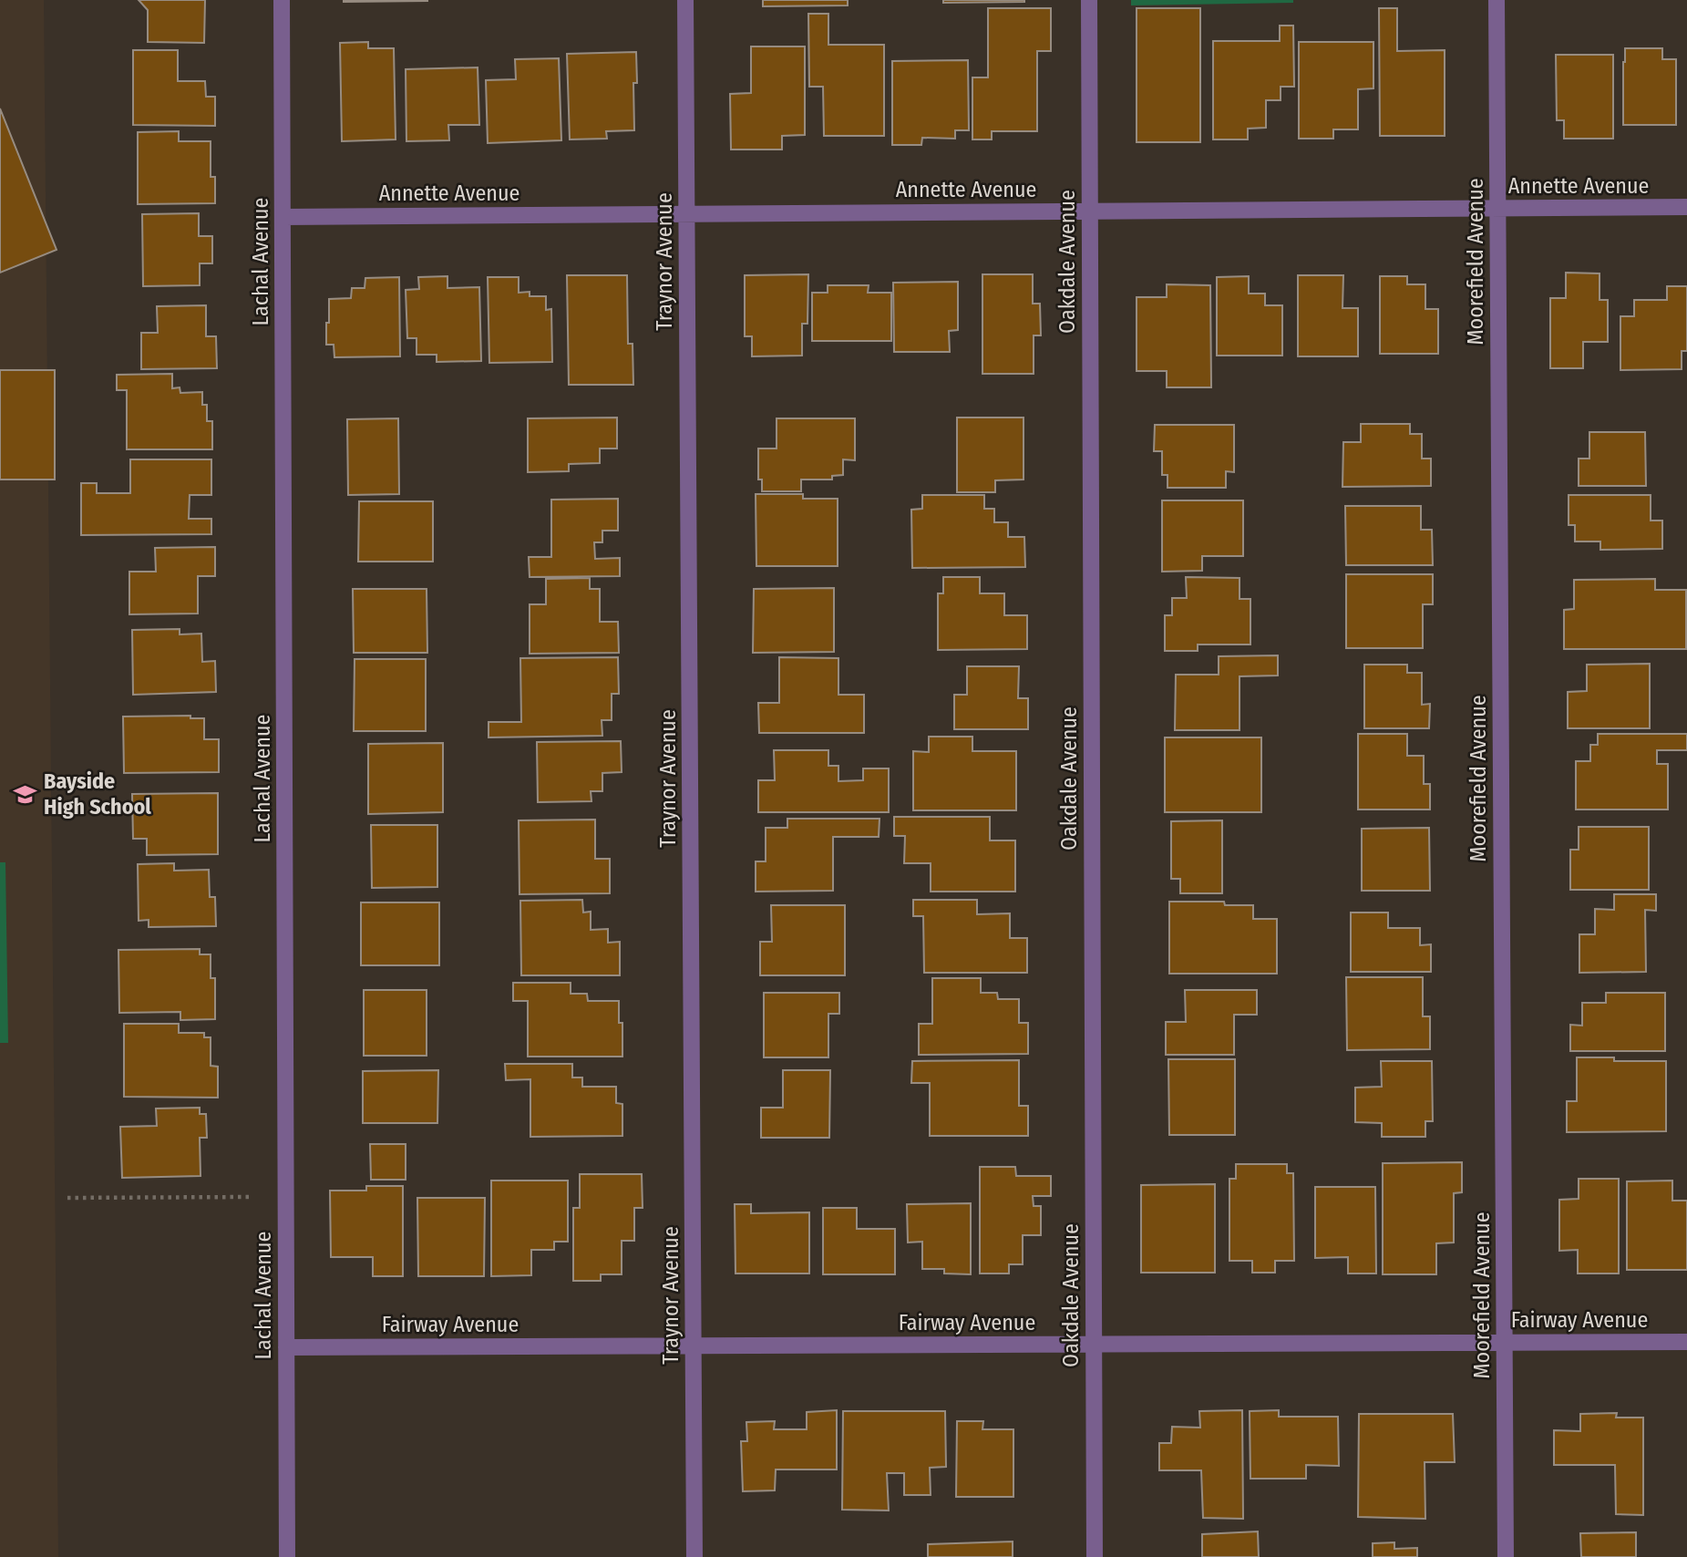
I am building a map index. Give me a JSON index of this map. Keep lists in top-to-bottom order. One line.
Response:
{"streets":{"street":["Annette Avenue","Lachal Avenue","Traynor Avenue","Oakdale Avenue","Moorefield Avenue","Fairway Avenue"]},"crossings":[["Annette Avenue","Lachal Avenue"],["Annette Avenue","Traynor Avenue"],["Annette Avenue","Oakdale Avenue"],["Annette Avenue","Moorefield Avenue"],["Lachal Avenue","Fairway Avenue"],["Traynor Avenue","Fairway Avenue"],["Oakdale Avenue","Fairway Avenue"],["Moorefield Avenue","Fairway Avenue"]],"places":{"school or university":["Bayside High School"]}}
